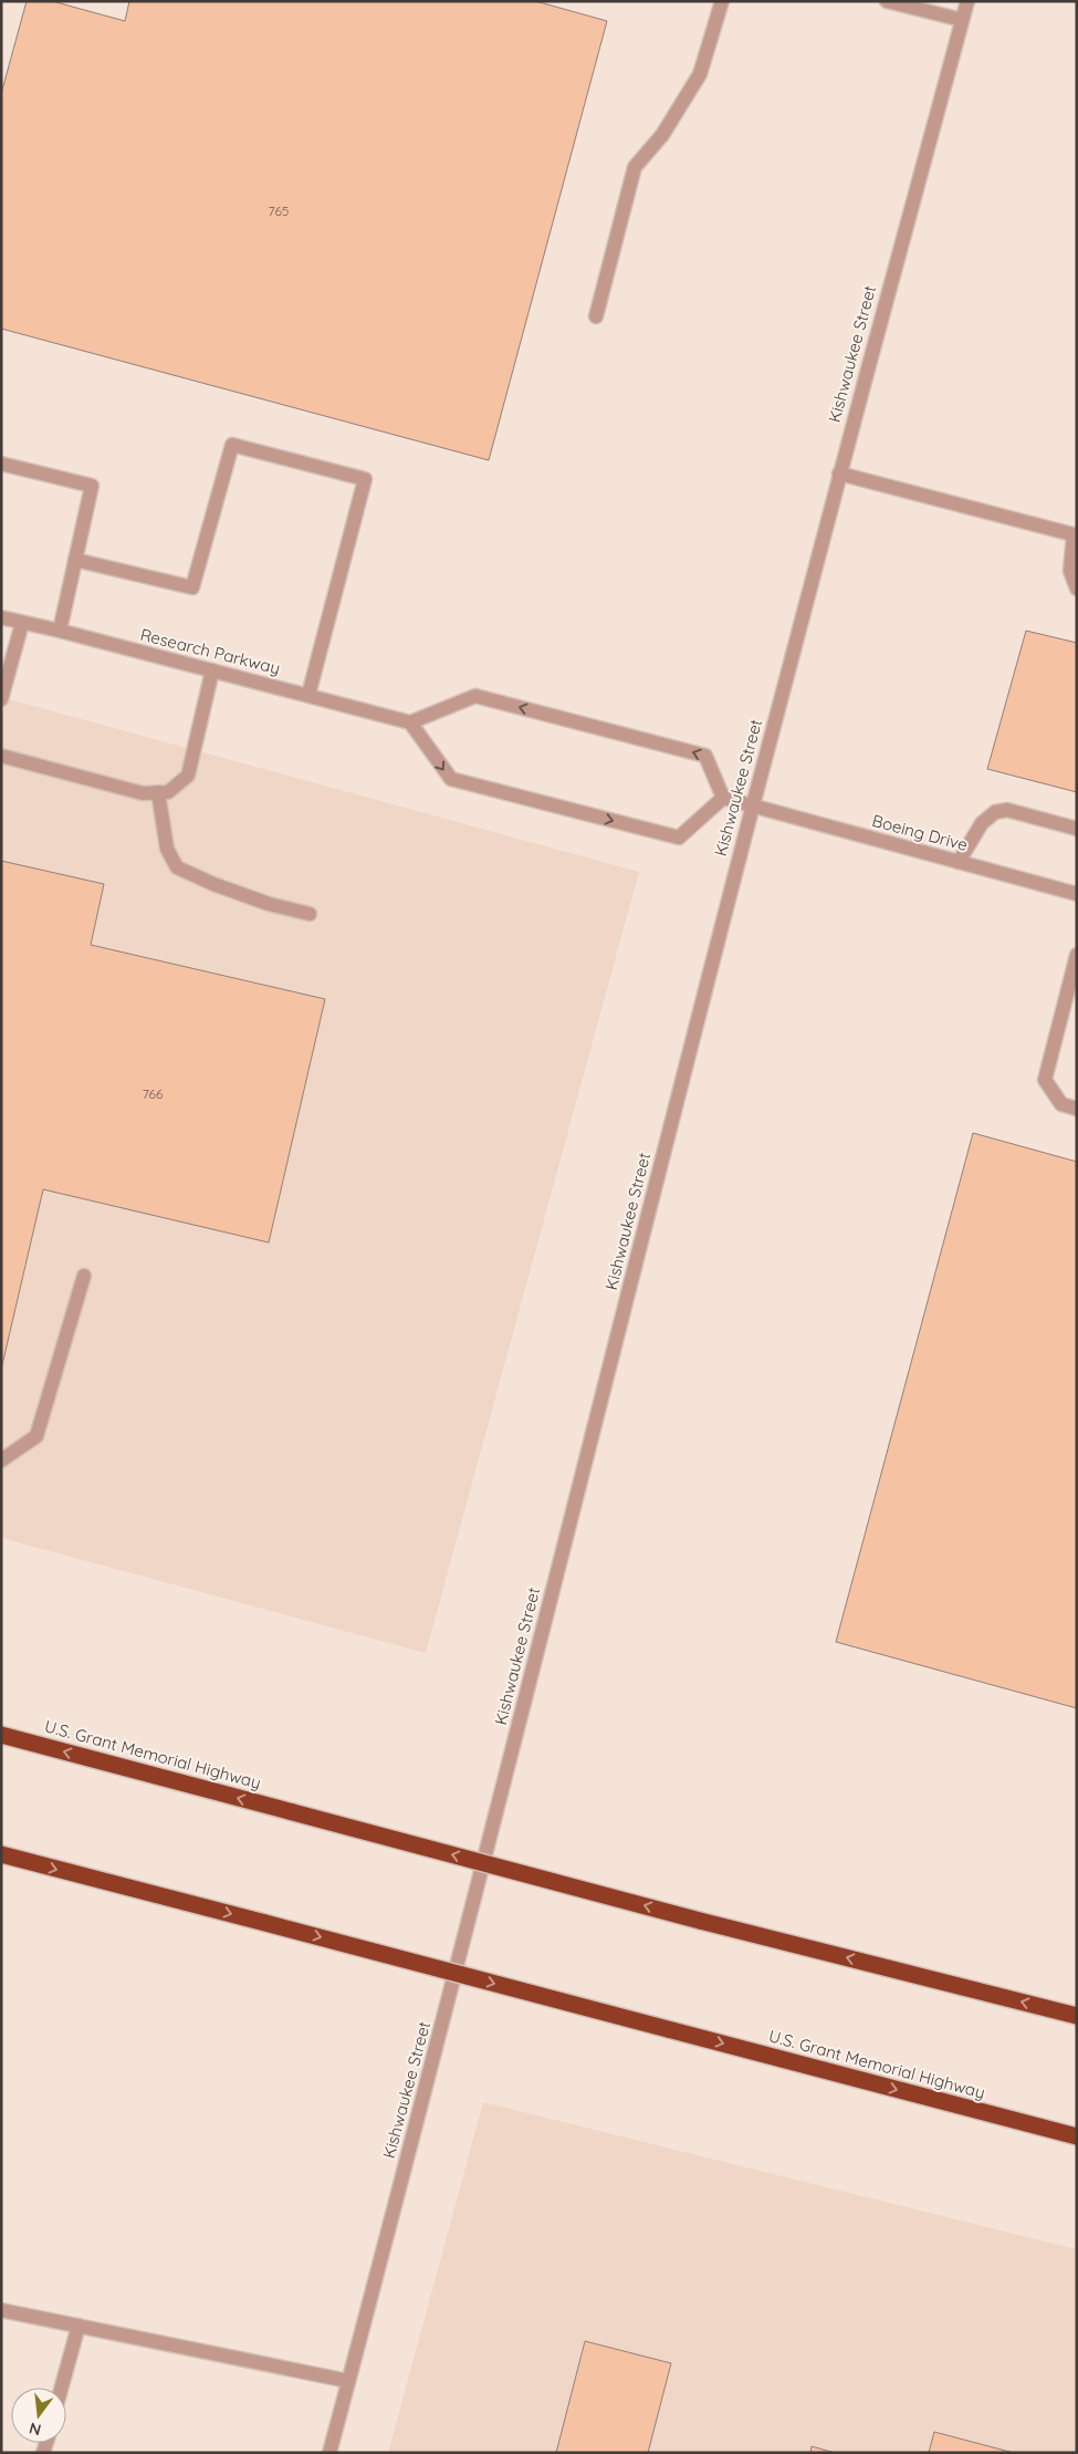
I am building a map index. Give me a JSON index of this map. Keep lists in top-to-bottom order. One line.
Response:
{"streets":{"highway":["U.S. Grant Memorial Highway"],"street":["Kishwaukee Street","Research Parkway","Boeing Drive"]},"crossings":[["Kishwaukee Street","Boeing Drive"]],"house_numbers":["765","766"],"north":"bottom"}
